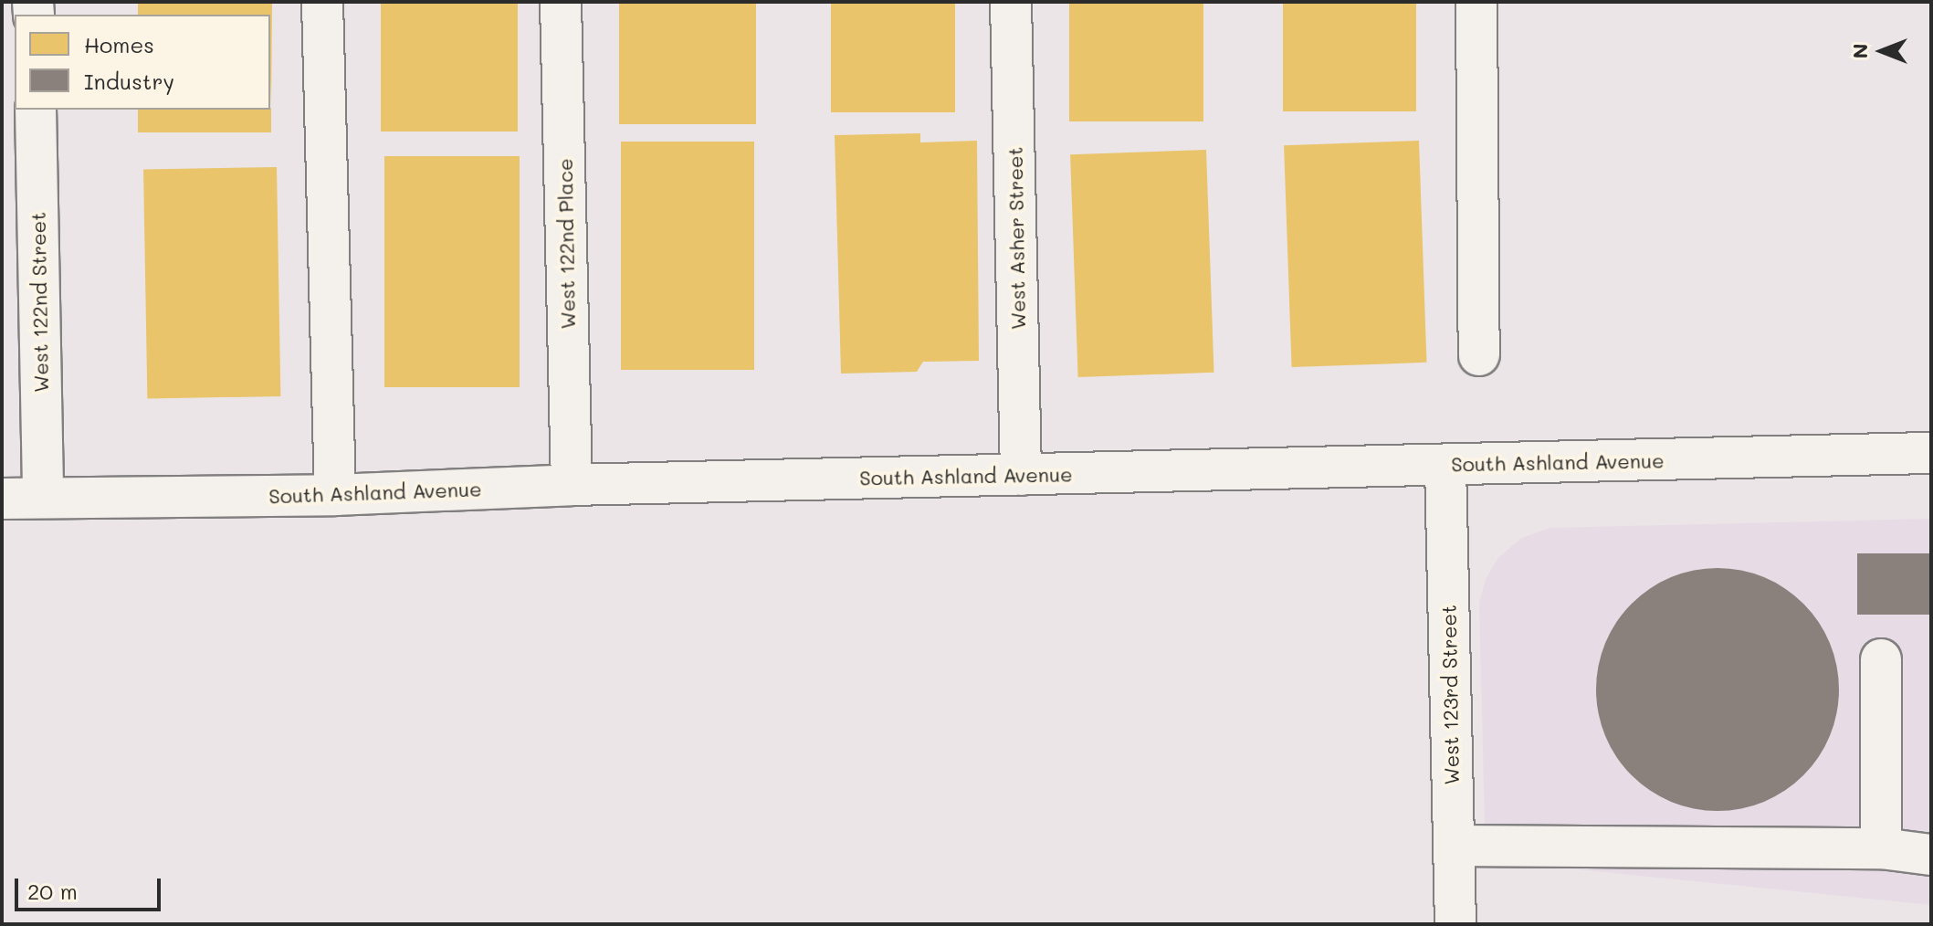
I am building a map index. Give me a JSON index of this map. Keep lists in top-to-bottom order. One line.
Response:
{"streets":{"main road":["West Asher Street","West 122nd Place","West 122nd Street","South Ashland Avenue","West 123rd Street"]},"crossings":[["West Asher Street","South Ashland Avenue"],["West 122nd Place","South Ashland Avenue"],["West 122nd Street","South Ashland Avenue"],["South Ashland Avenue","West 123rd Street"]],"legend":["Homes","Industry"],"scale_bar":"20 m","north":"left"}
